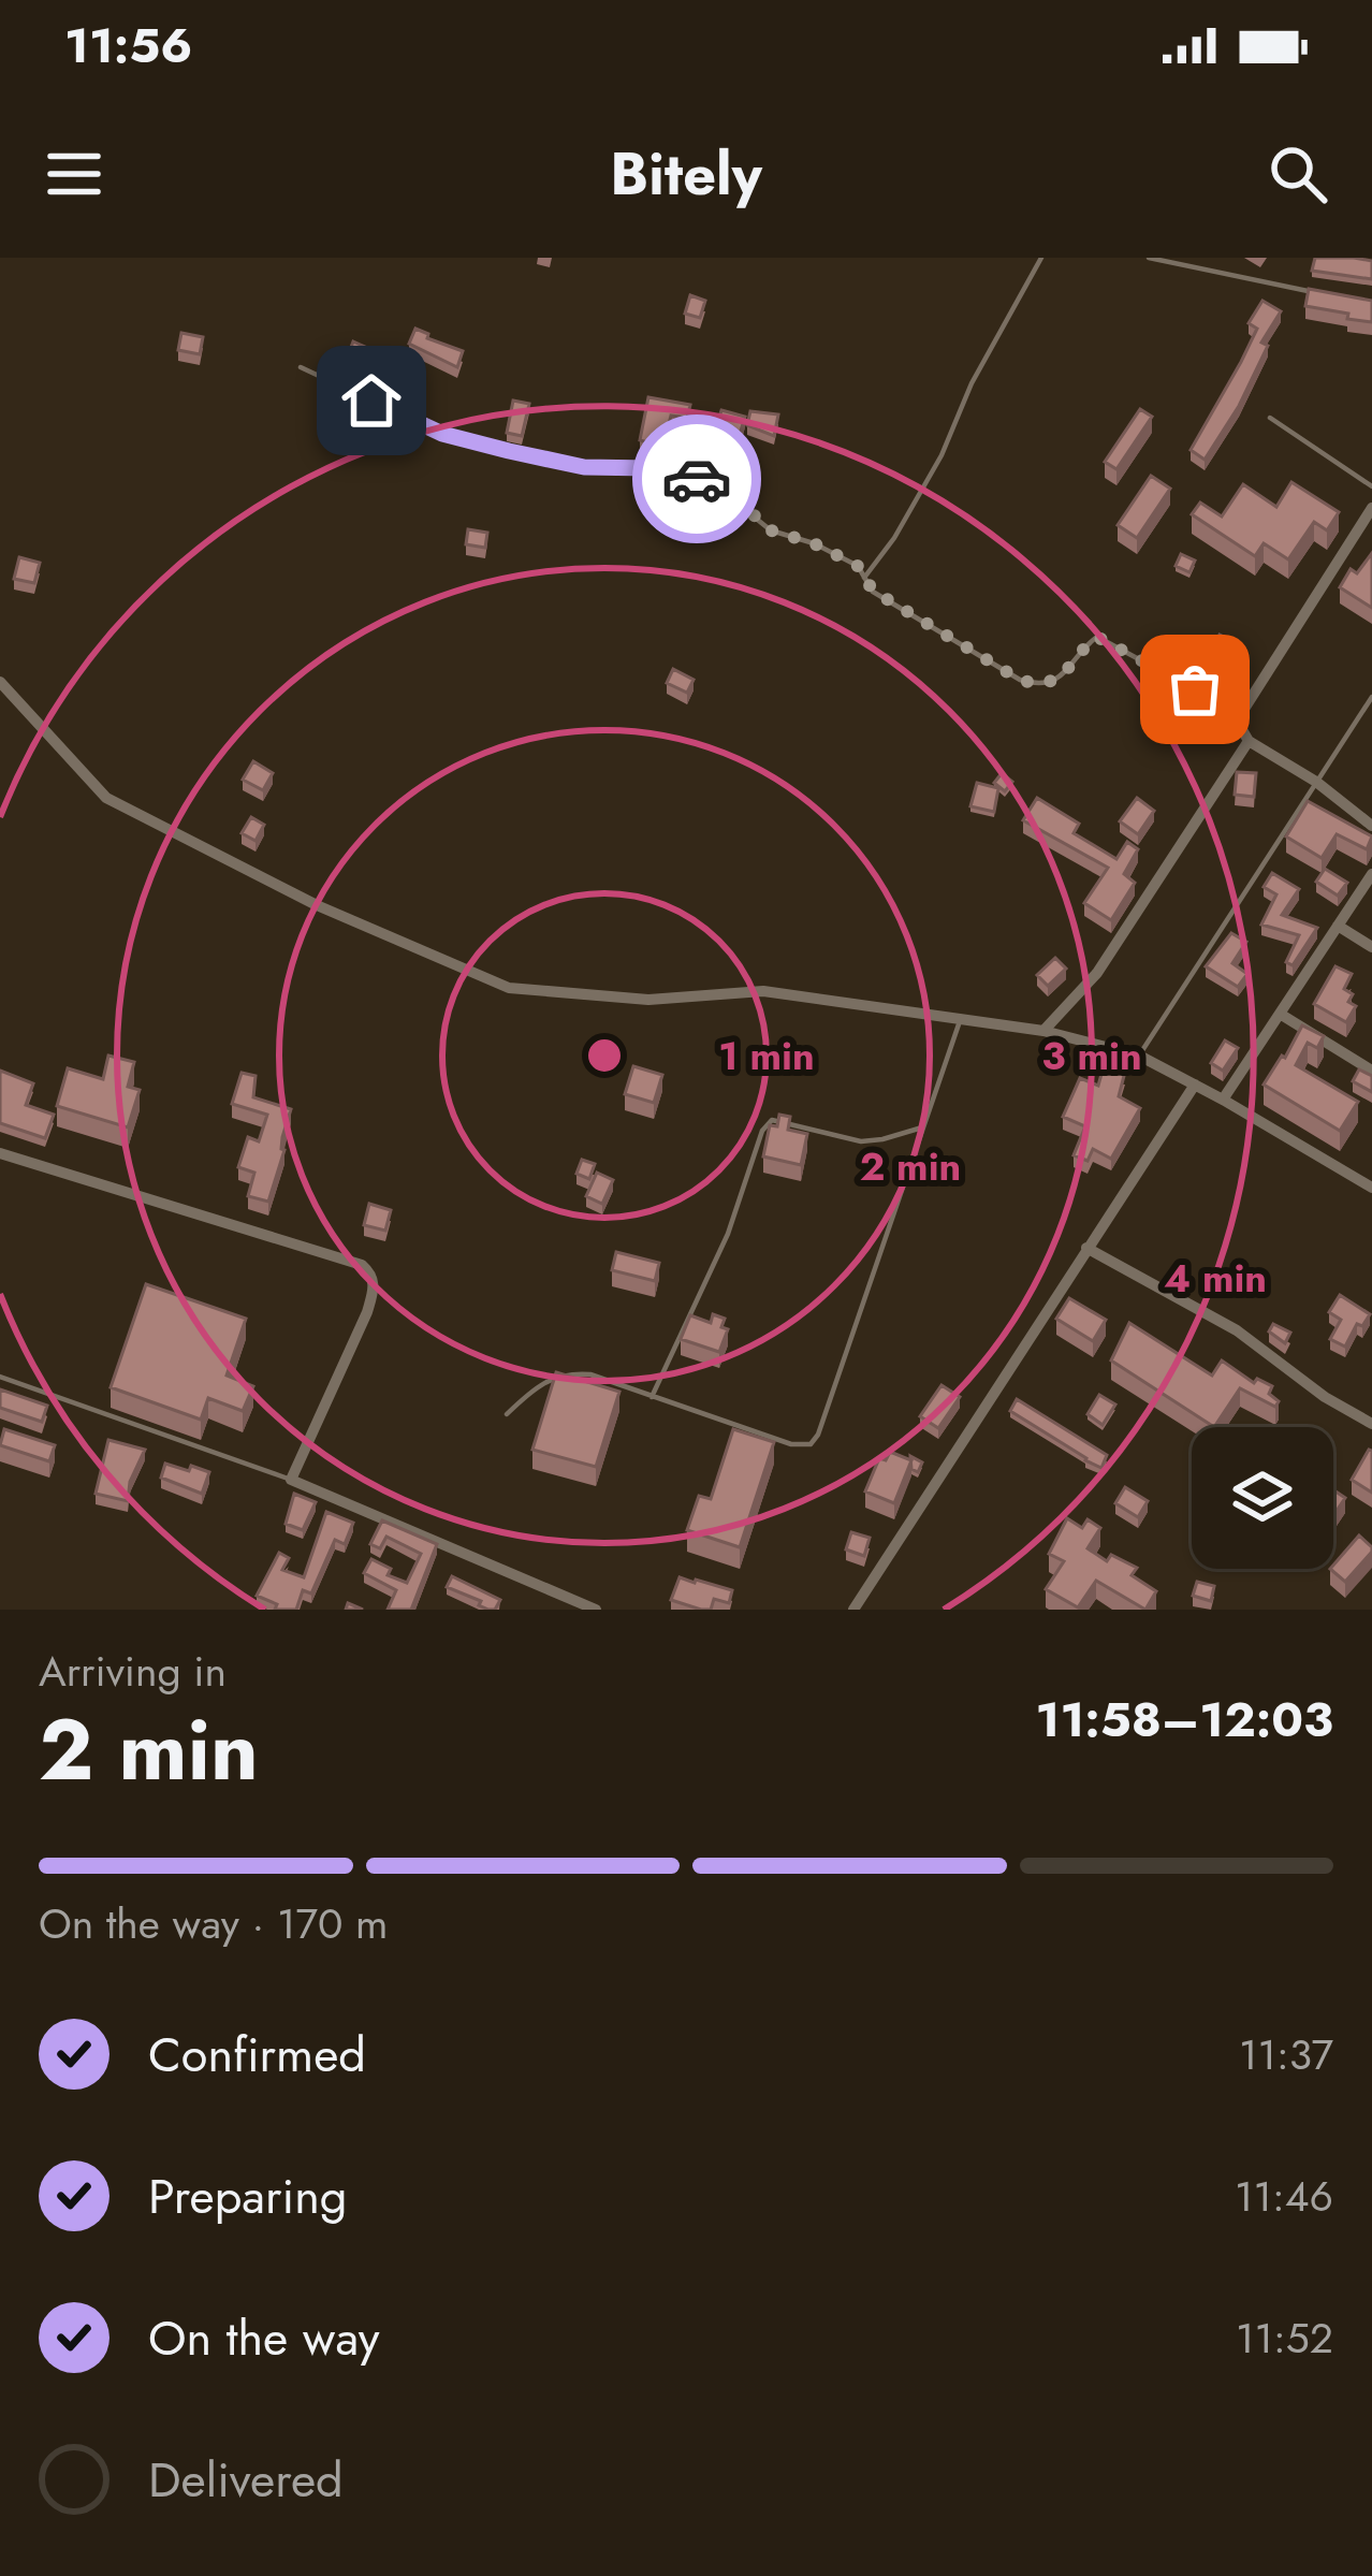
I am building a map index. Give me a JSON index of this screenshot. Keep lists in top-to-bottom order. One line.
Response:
{"page":{"status":"11:56","header":"Bitely","heading":["2 min","Arriving in","11:58–12:03"],"bar":"On the way · 170 m","list":[["Confirmed","11:37"],["Preparing","11:46"],["On the way","11:52"],"Delivered"]},"rings":["1 min","3 min","2 min","4 min"]}
